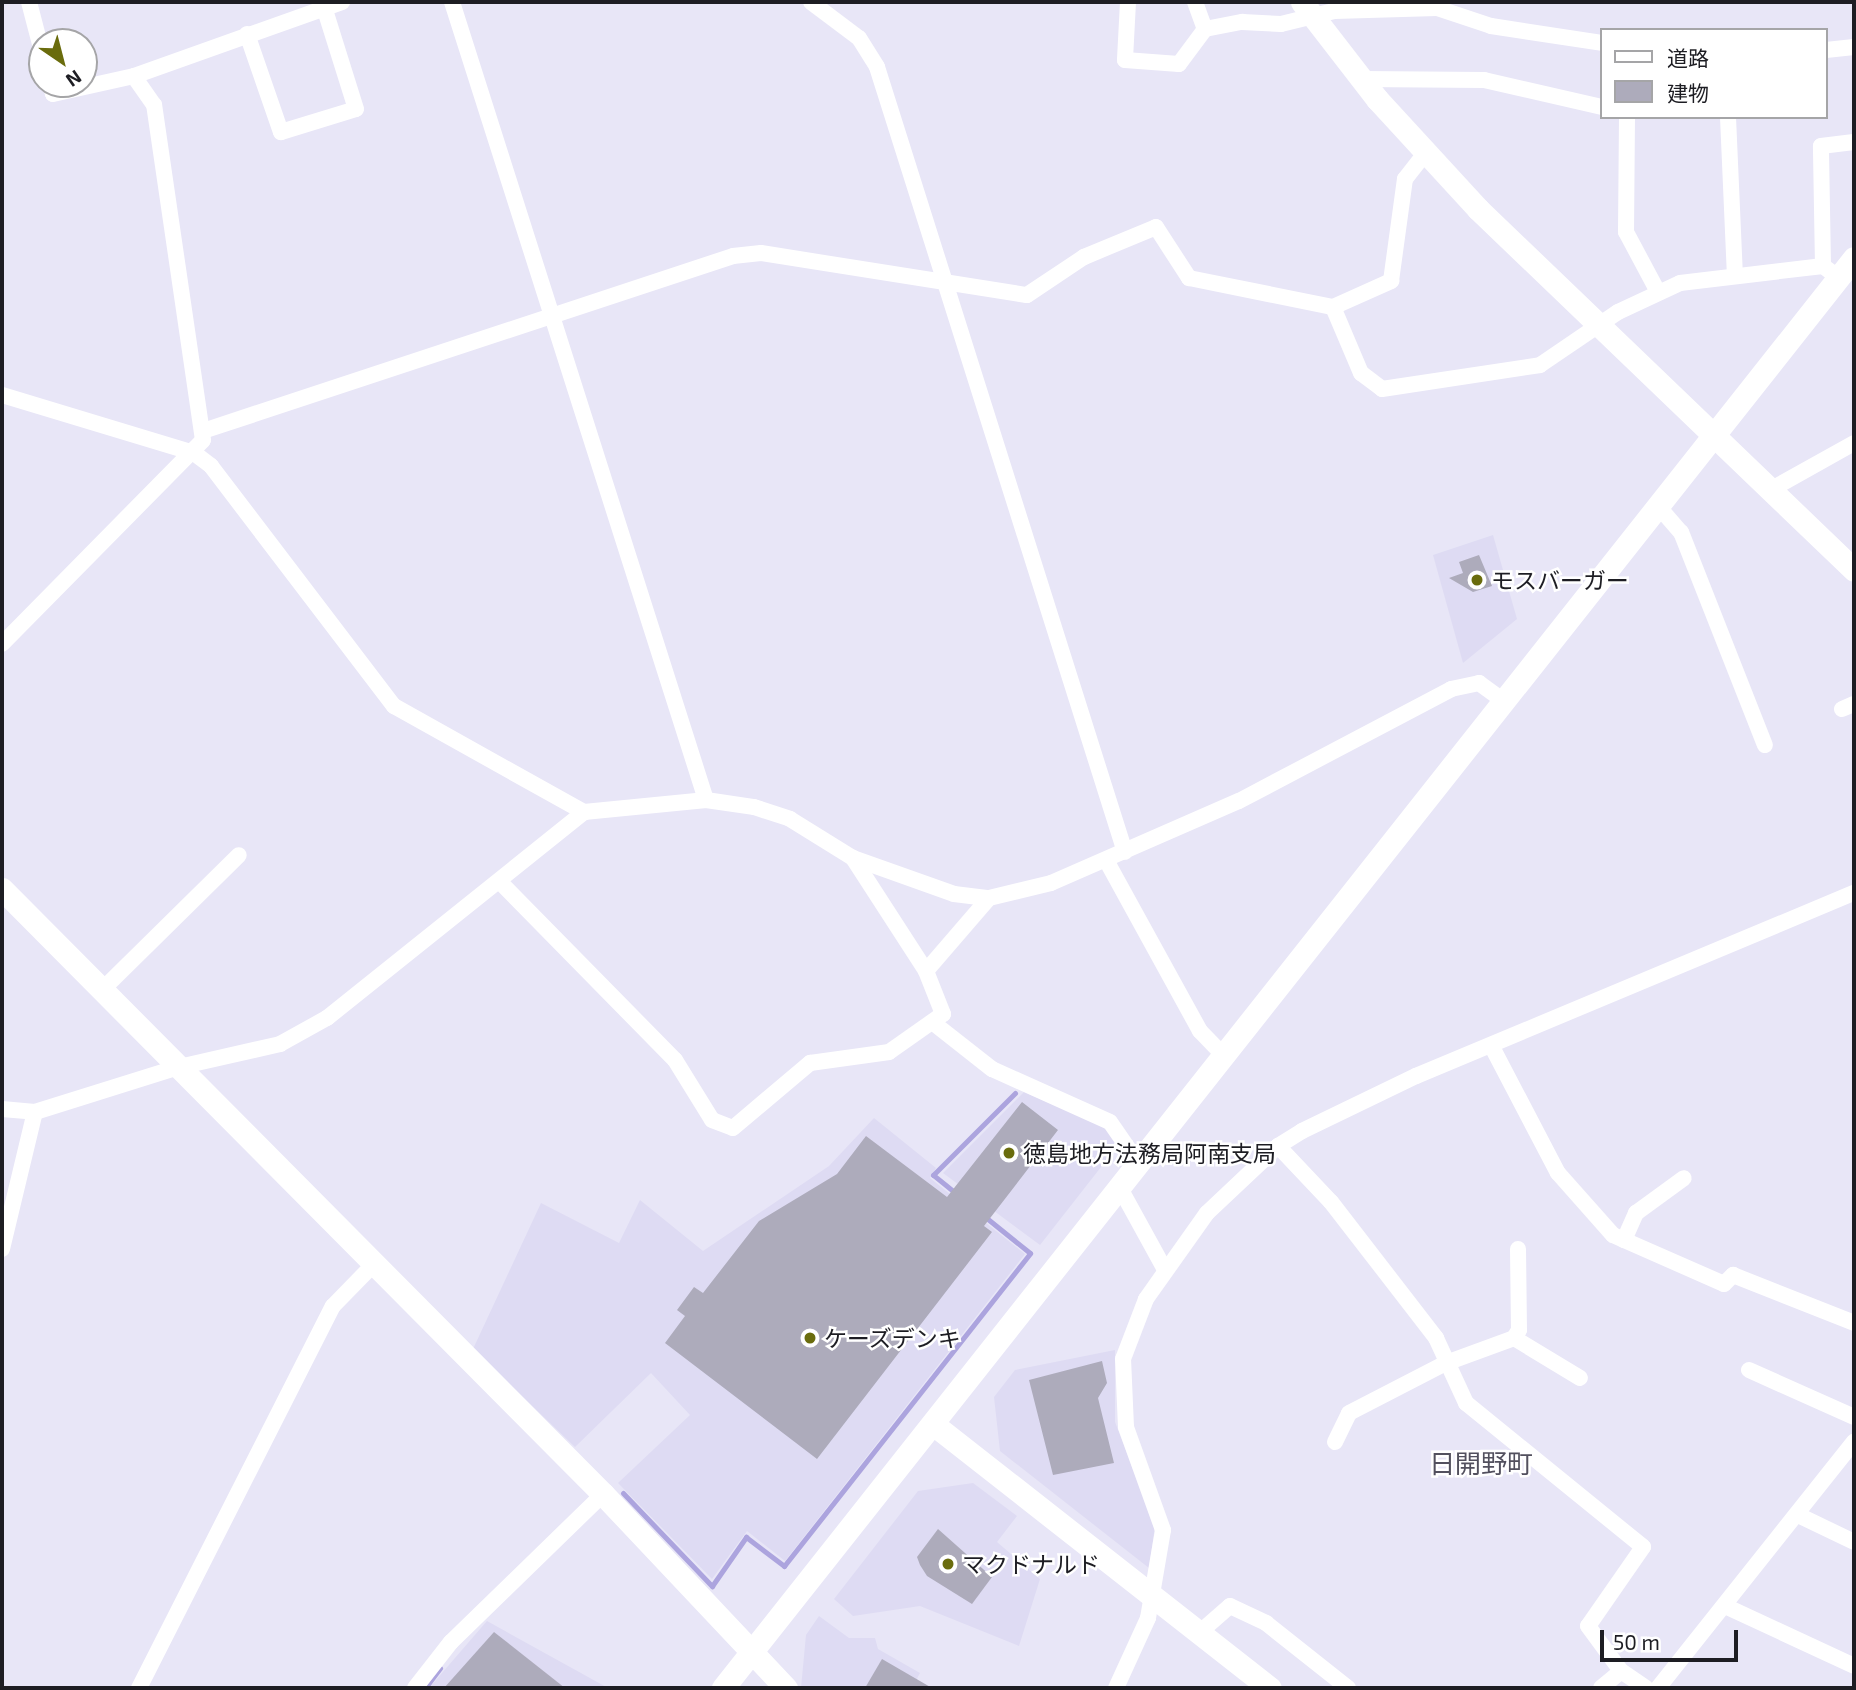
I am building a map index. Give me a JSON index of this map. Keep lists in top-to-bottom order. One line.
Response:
{"districts":["日開野町"],"places":["モスバーガー","徳島地方法務局阿南支局","ケーズデンキ","マクドナルド"],"legend":["道路","建物"],"scale_bar":"50 m","north":"bottom right"}
